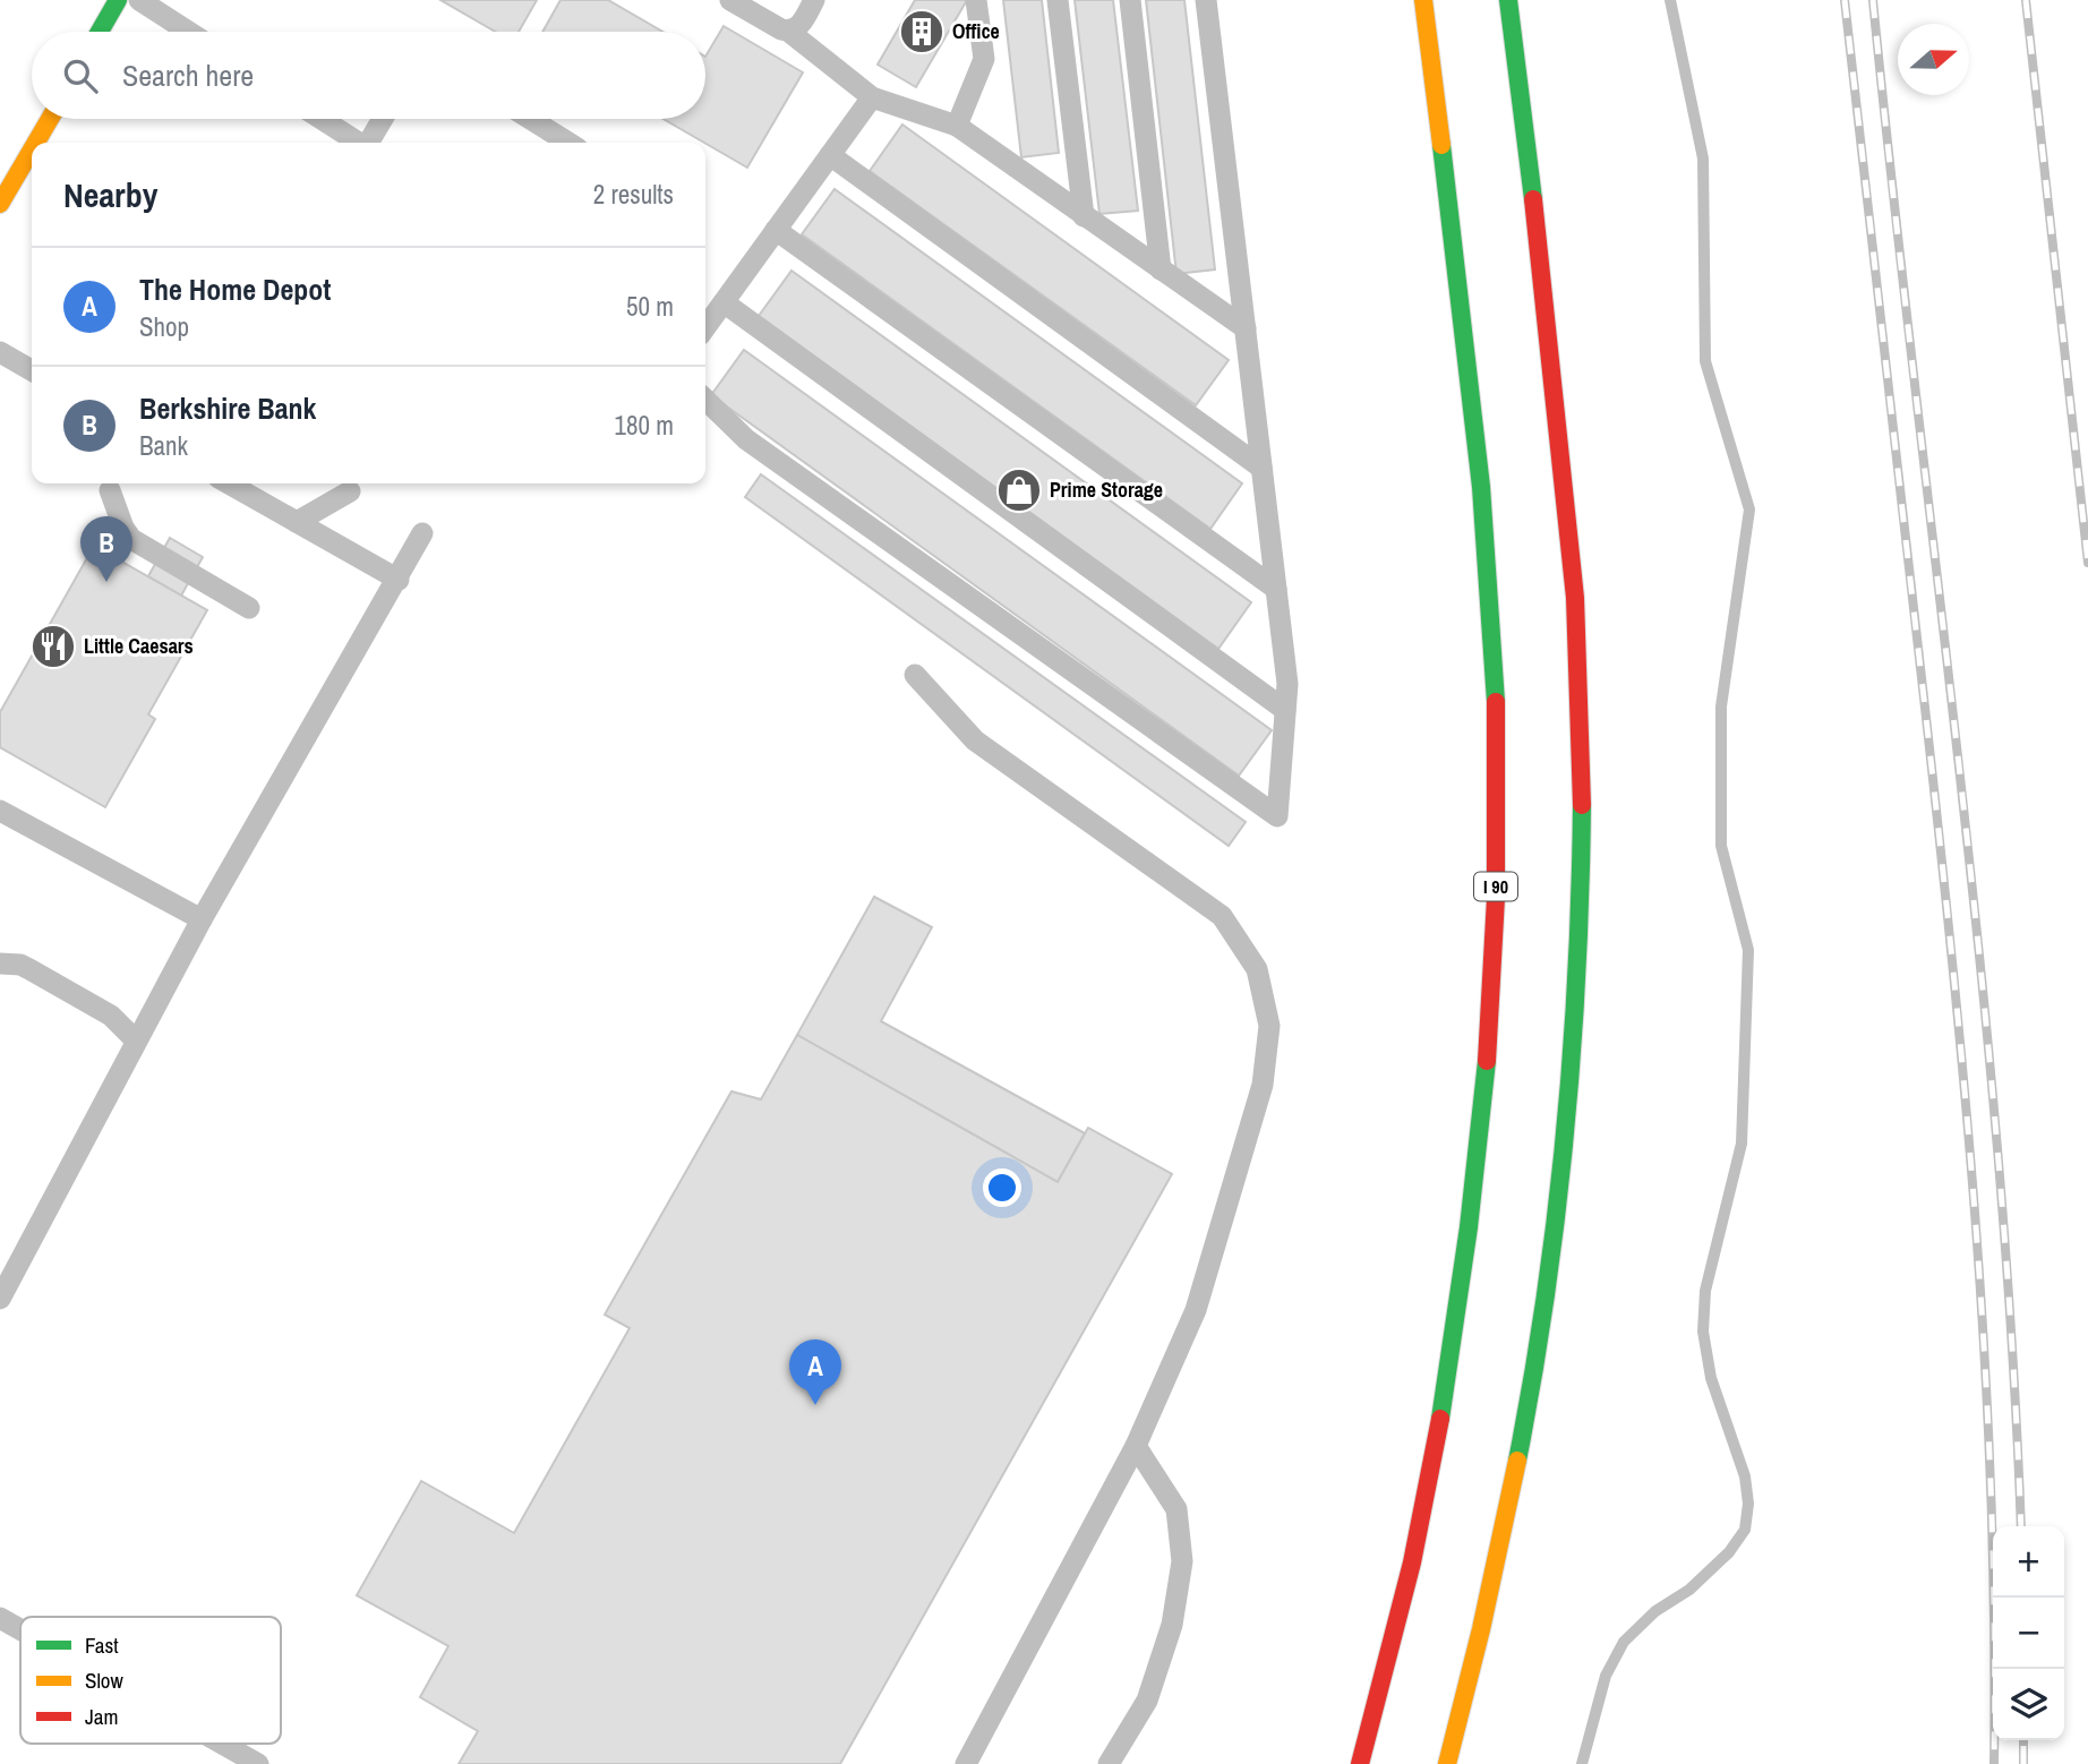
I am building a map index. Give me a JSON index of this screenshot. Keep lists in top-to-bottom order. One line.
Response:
{"streets":{"main road":["I 90"]},"places":{"building":["Office"],"shop":["Prime Storage"],"restaurant":["Little Caesars"]},"legend":["Fast","Slow","Jam"],"north":"right","page":{"search":"Search here","heading":["Nearby","2 results"],"list":[{"mark":"A","name":"The Home Depot","note":"Shop","value":"50 m"},{"mark":"B","name":"Berkshire Bank","note":"Bank","value":"180 m"}],"pins":["B","A"],"map_buttons":["+","−"]}}
